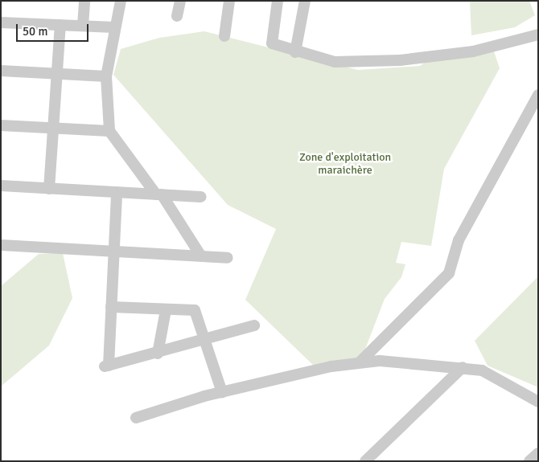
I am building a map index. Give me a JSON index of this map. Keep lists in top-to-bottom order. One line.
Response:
{"parks":["Zone d'exploitation maraichère"],"scale_bar":"50 m"}
